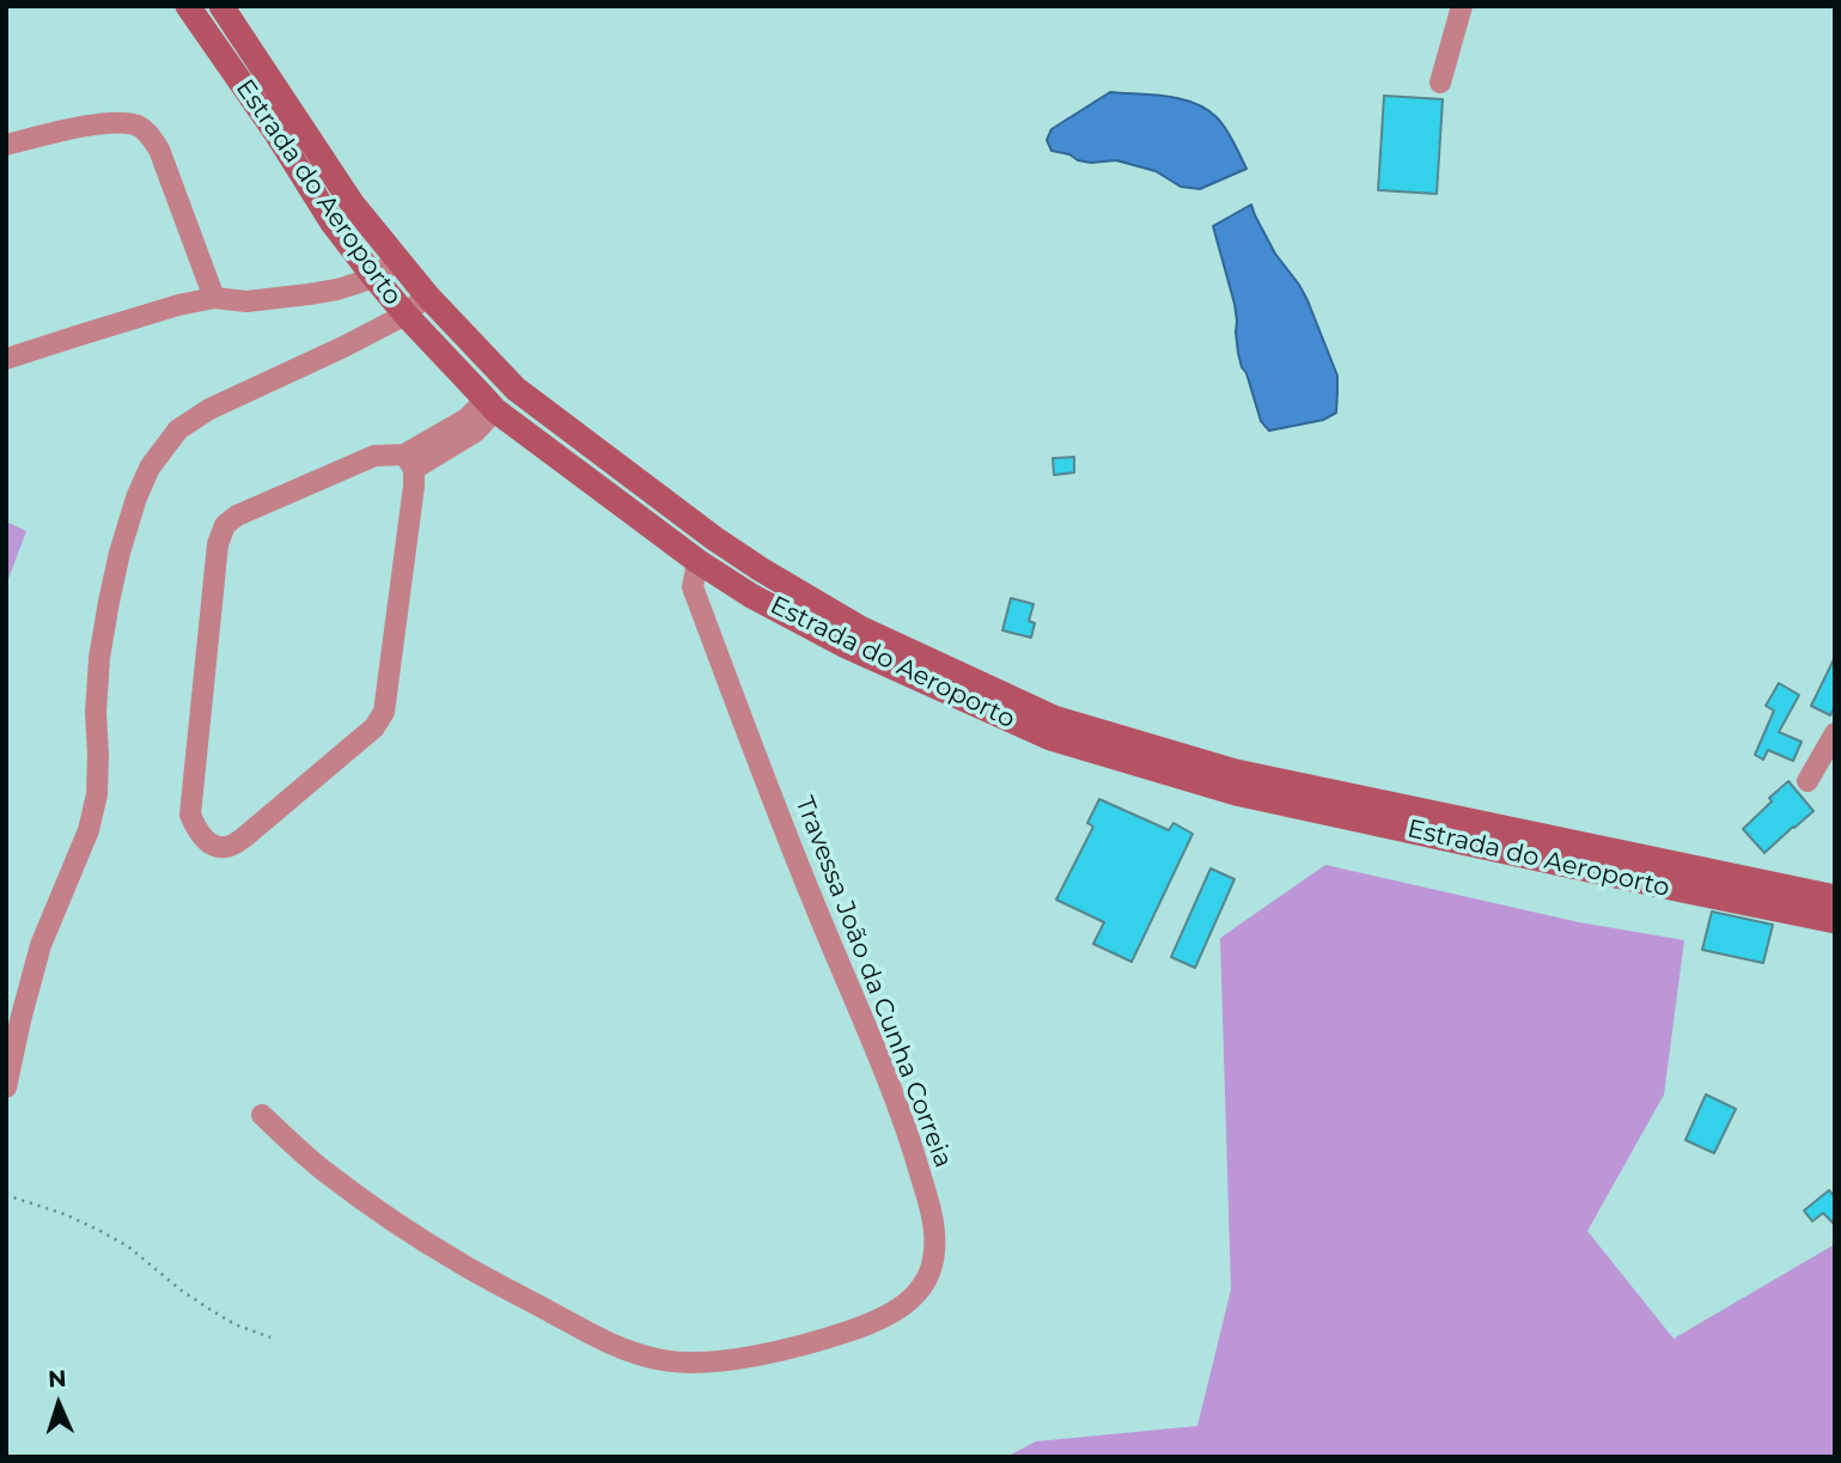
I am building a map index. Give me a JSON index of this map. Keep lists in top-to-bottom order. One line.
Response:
{"streets":{"main road":["Estrada do Aeroporto"],"street":["Travessa João da Cunha Correia"]},"crossings":[["Estrada do Aeroporto","Travessa João da Cunha Correia"]],"north":"top"}
